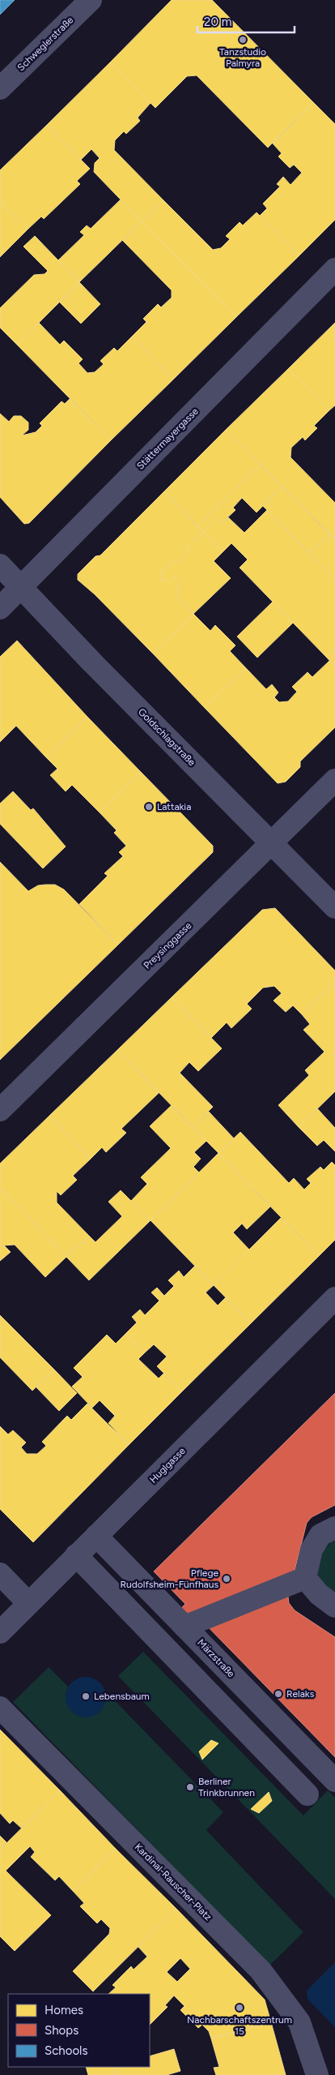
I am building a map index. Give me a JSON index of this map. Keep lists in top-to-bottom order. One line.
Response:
{"streets":{"street":["Schweglerstraße","Stättermayergasse","Goldschlagstraße","Preysinggasse","Huglgasse","Märzstraße","Kardinal-Rauscher-Platz"]},"crossings":[["Stättermayergasse","Goldschlagstraße"],["Goldschlagstraße","Preysinggasse"],["Huglgasse","Märzstraße"]],"places":["Tanzstudio Palmyra","Lattakia","Pflege Rudolfsheim-Fünfhaus","Relaks","Lebensbaum","Berliner Trinkbrunnen","Nachbarschaftszentrum 15"],"legend":["Homes","Shops","Schools"],"scale_bar":"20 m"}
